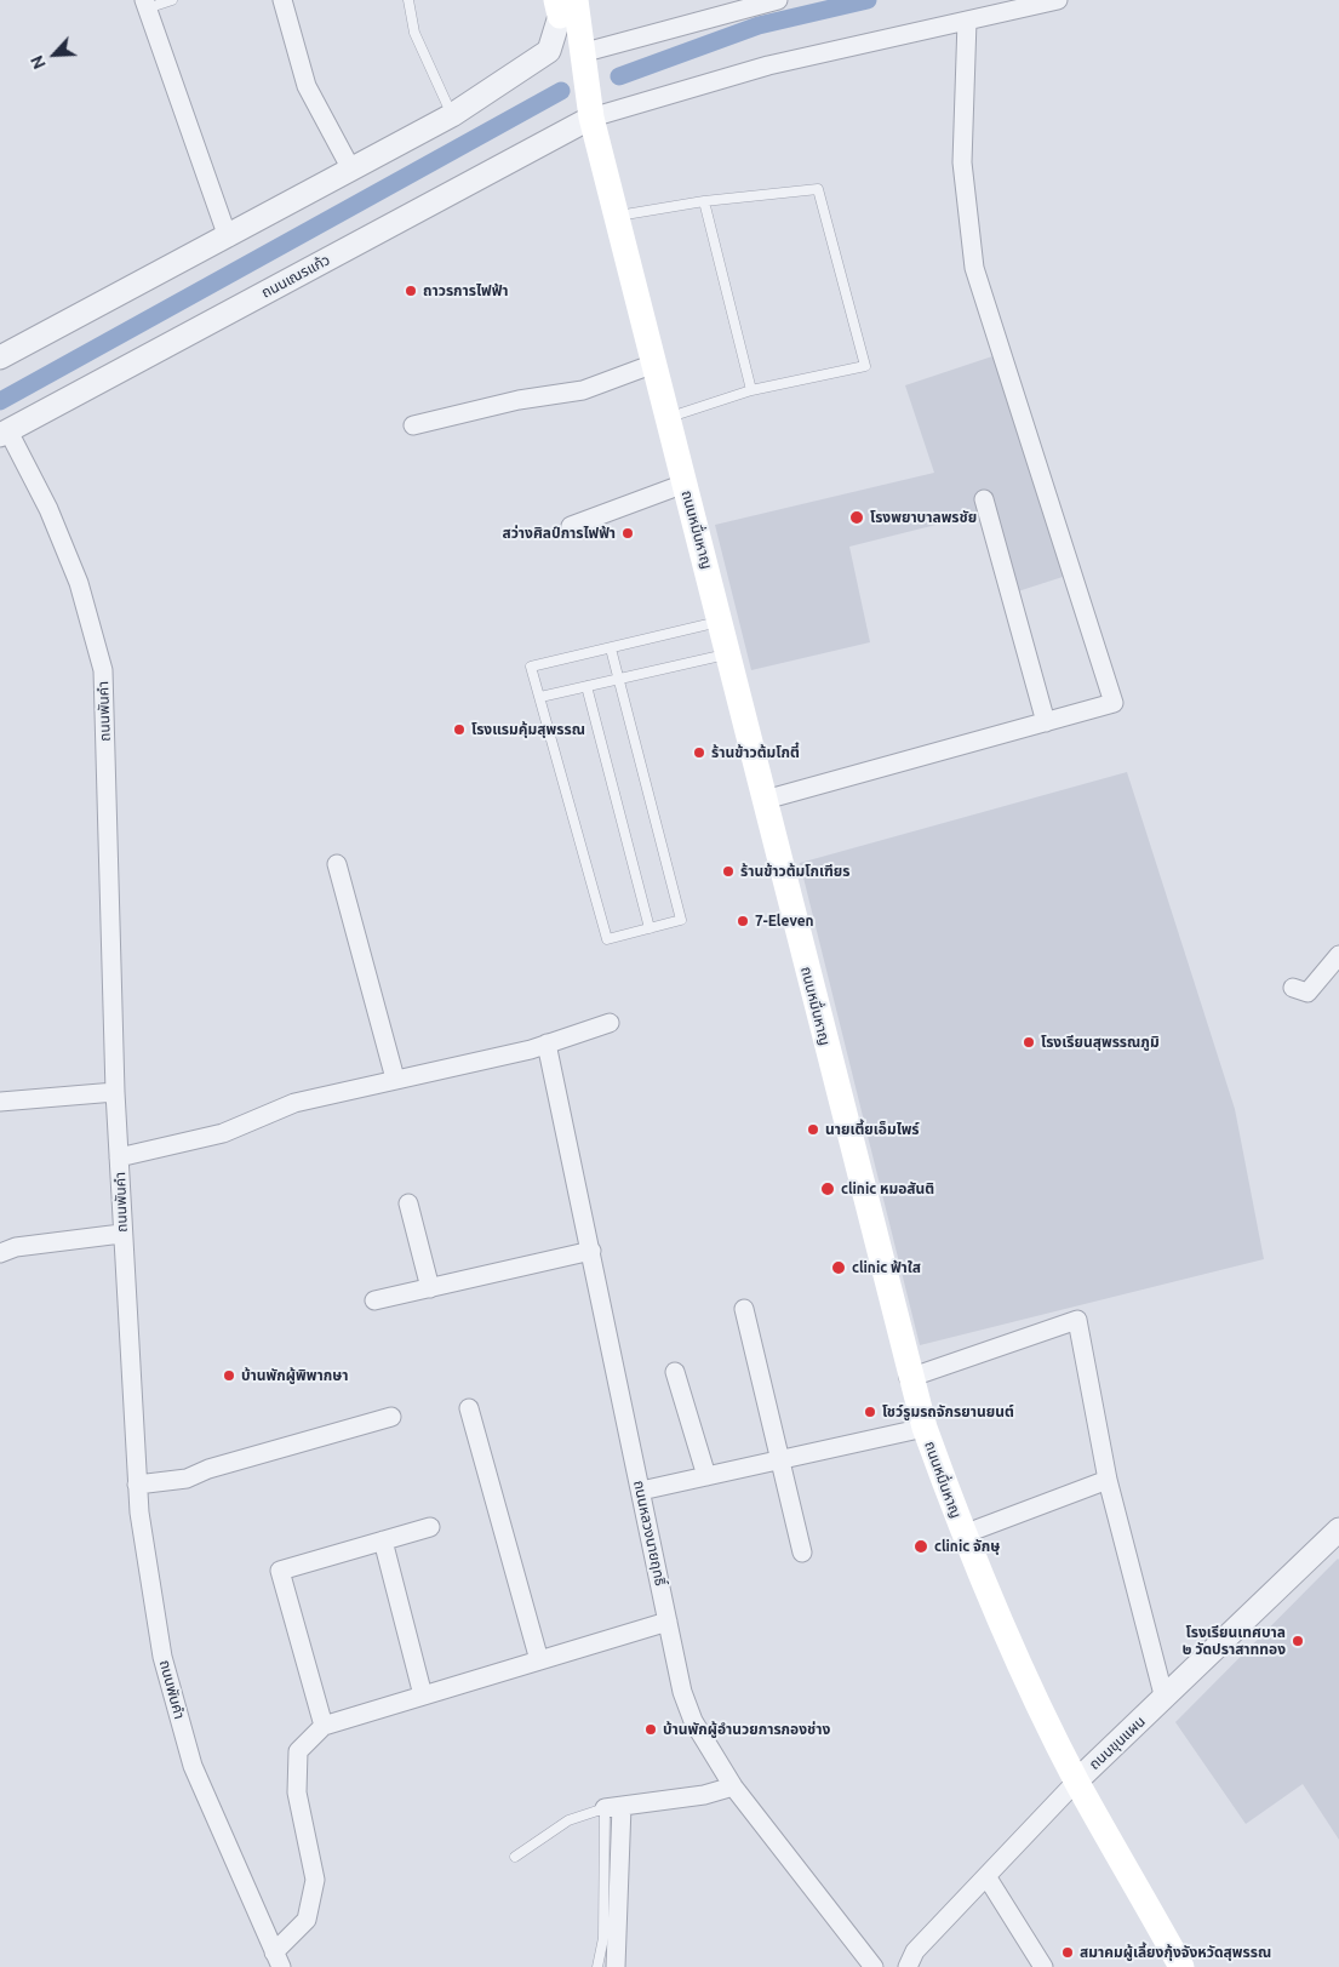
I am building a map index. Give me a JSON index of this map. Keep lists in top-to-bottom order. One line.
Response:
{"streets":{"main road":["ถนนหมื่นหาญ"],"street":["ถนนเณรแก้ว","ถนนพันคำ","ถนนหลวงนายฤทธิ์","ถนนขุนแผน"]},"crossings":[["ถนนเณรแก้ว","ถนนหมื่นหาญ"],["ถนนเณรแก้ว","ถนนพันคำ"],["ถนนหมื่นหาญ","ถนนขุนแผน"]],"places":["ถาวรการไฟฟ้า","โรงพยาบาลพรชัย","สว่างศิลป์การไฟฟ้า","โรงแรมคุ้มสุพรรณ","ร้านข้าวต้มโกตี๋","ร้านข้าวต้มโกเฑียร","7-Eleven","โรงเรียนสุพรรณภูมิ","นายเตี้ยเอ็มไพร์","clinic หมอสันติ","clinic ฟ้าใส","บ้านพักผู้พิพากษา","โชว์รูมรถจักรยานยนต์","clinic จักษุ","โรงเรียนเทศบาล ๒ วัดปราสาททอง","บ้านพักผู้อำนวยการกองช่าง","สมาคมผู้เลี้ยงกุ้งจังหวัดสุพรรณ"],"north":"bottom left"}
